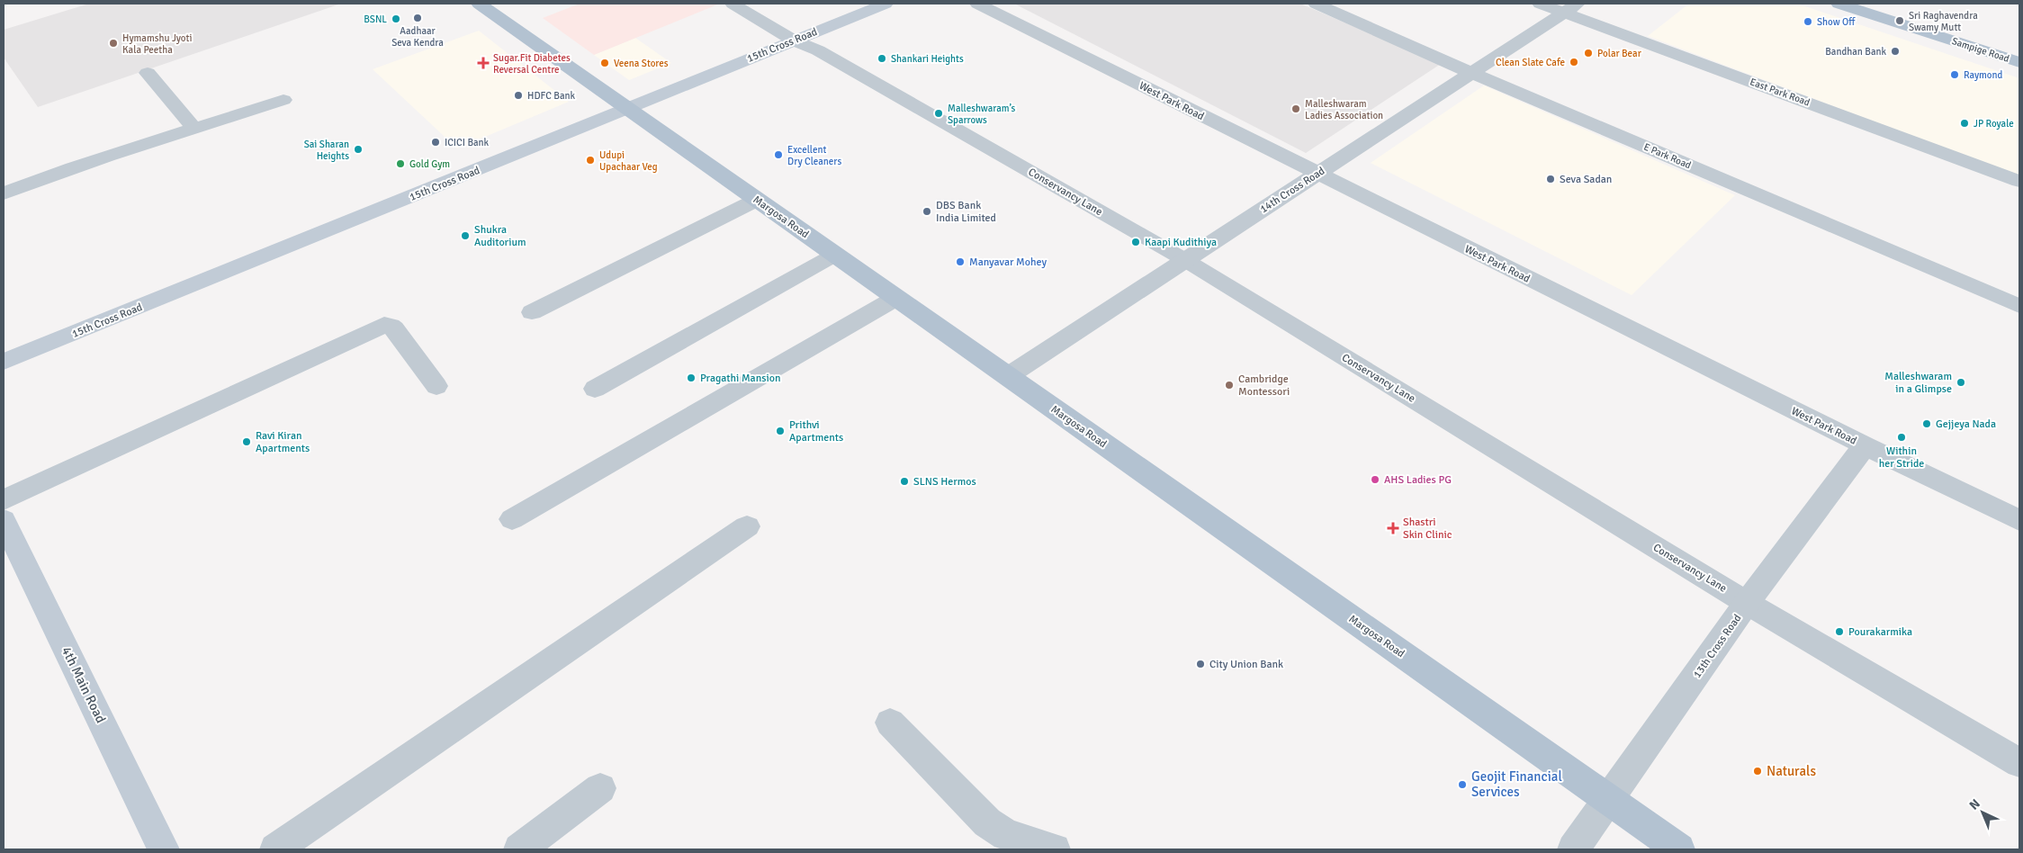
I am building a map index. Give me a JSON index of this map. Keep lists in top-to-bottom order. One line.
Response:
{"streets":{"main road":["Sampige Road","Margosa Road"],"street":["15th Cross Road","East Park Road","West Park Road","E Park Road","14th Cross Road","Conservancy Lane","13th Cross Road","4th Main Road"]},"crossings":[["15th Cross Road","Conservancy Lane"],["15th Cross Road","Margosa Road"],["East Park Road","14th Cross Road"],["West Park Road","14th Cross Road"],["West Park Road","13th Cross Road"],["E Park Road","14th Cross Road"],["14th Cross Road","Conservancy Lane"],["14th Cross Road","Margosa Road"],["Conservancy Lane","13th Cross Road"],["Margosa Road","13th Cross Road"]],"places":{"other":["Aadhaar Seva Kendra","BSNL","Sri Raghavendra Swamy Mutt","Show Off","Hymamshu Jyoti Kala Peetha","Bandhan Bank","Polar Bear","Shankari Heights","Clean Slate Cafe","Veena Stores","Raymond","HDFC Bank","Malleshwaram Ladies Association","Malleshwaram’s Sparrows","JP Royale","ICICI Bank","Sai Sharan Heights","Excellent Dry Cleaners","Udupi Upachaar Veg","Gold Gym","Seva Sadan","DBS Bank India Limited","Shukra Auditorium","Kaapi Kudithiya","Manyavar Mohey","Pragathi Mansion","Malleshwaram in a Glimpse","Cambridge Montessori","Gejjeya Nada","Prithvi Apartments","Within her Stride","Ravi Kiran Apartments","AHS Ladies PG","SLNS Hermos","Pourakarmika","City Union Bank","Naturals","Geojit Financial Services"],"health":["Sugar.Fit Diabetes Reversal Centre","Shastri Skin Clinic"]},"north":"top left"}
